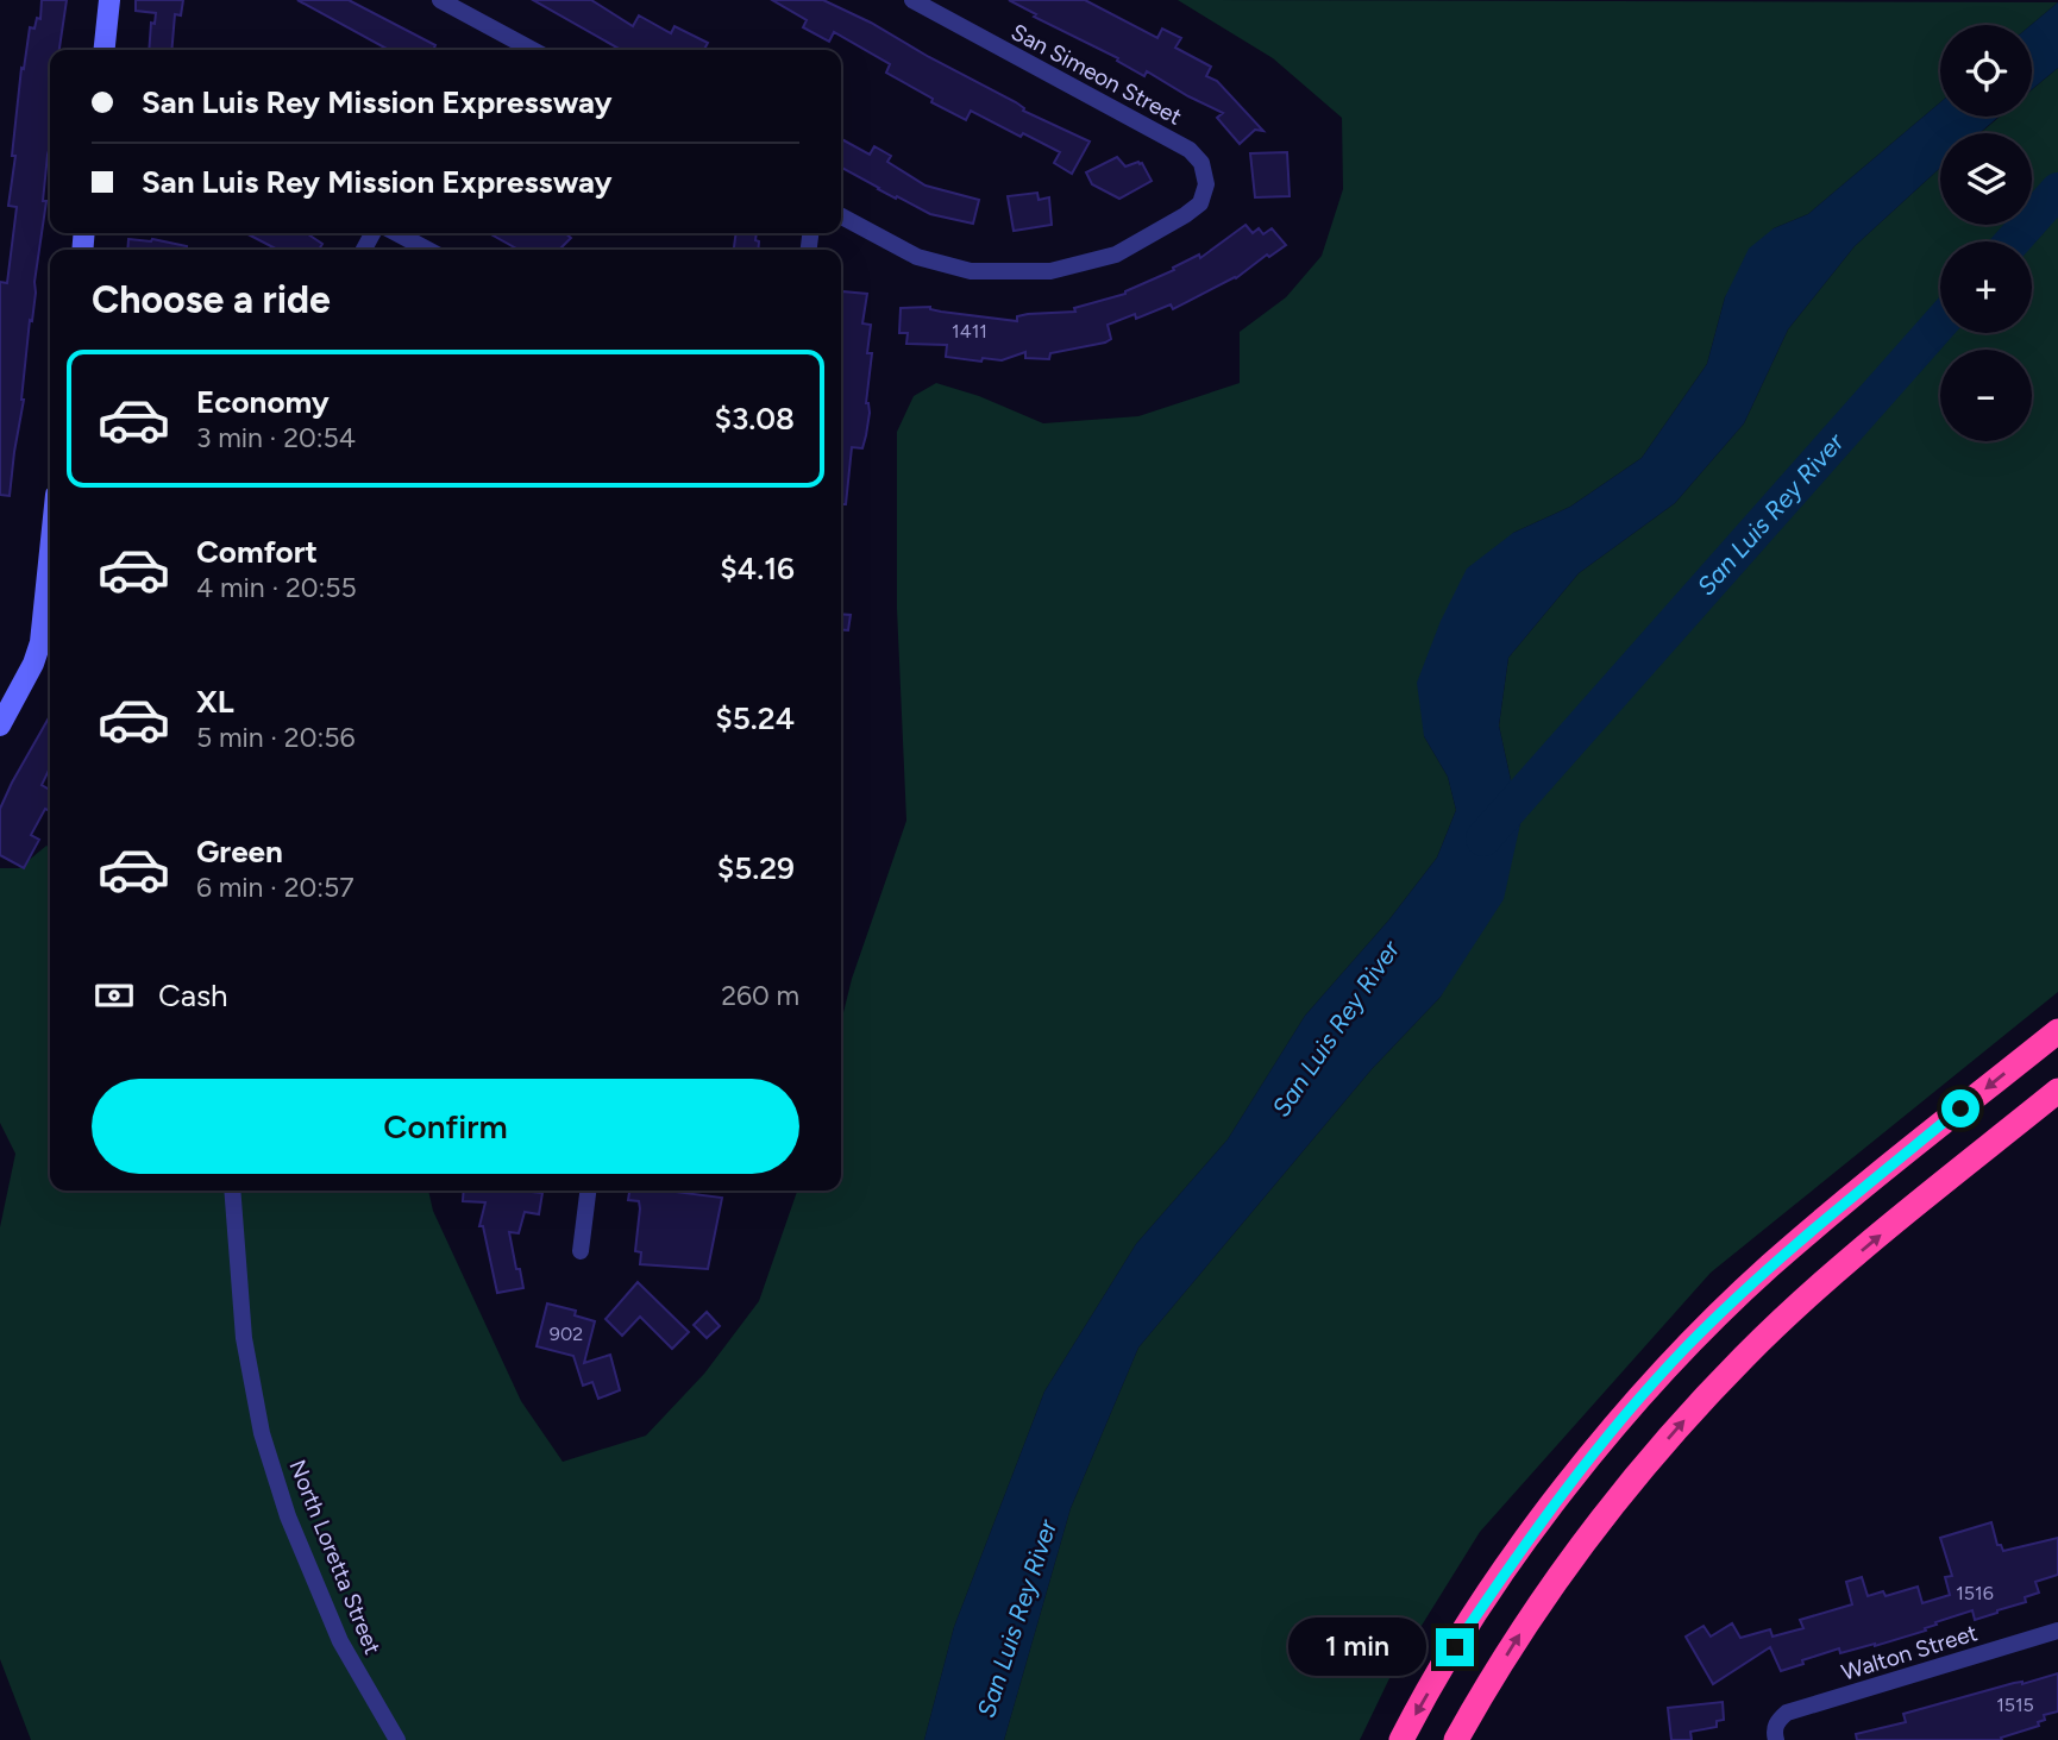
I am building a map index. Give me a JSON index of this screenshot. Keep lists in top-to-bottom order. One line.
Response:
{"streets":{"street":["San Simeon Street","North Loretta Street","Walton Street"]},"water":["San Luis Rey River"],"house_numbers":["1411","902","1516","1515"],"page":{"map_buttons":["+","−"],"banner":["San Luis Rey Mission Expressway","San Luis Rey Mission Expressway"],"heading":"Choose a ride","list":[{"name":"Economy","note":"3 min · 20:54","value":"$3.08"},{"name":"Comfort","note":"4 min · 20:55","value":"$4.16"},{"name":"XL","note":"5 min · 20:56","value":"$5.24"},{"name":"Green","note":"6 min · 20:57","value":"$5.29"}],"pay":["Cash","260 m"],"buttons":"Confirm","bubble":"1 min"}}
